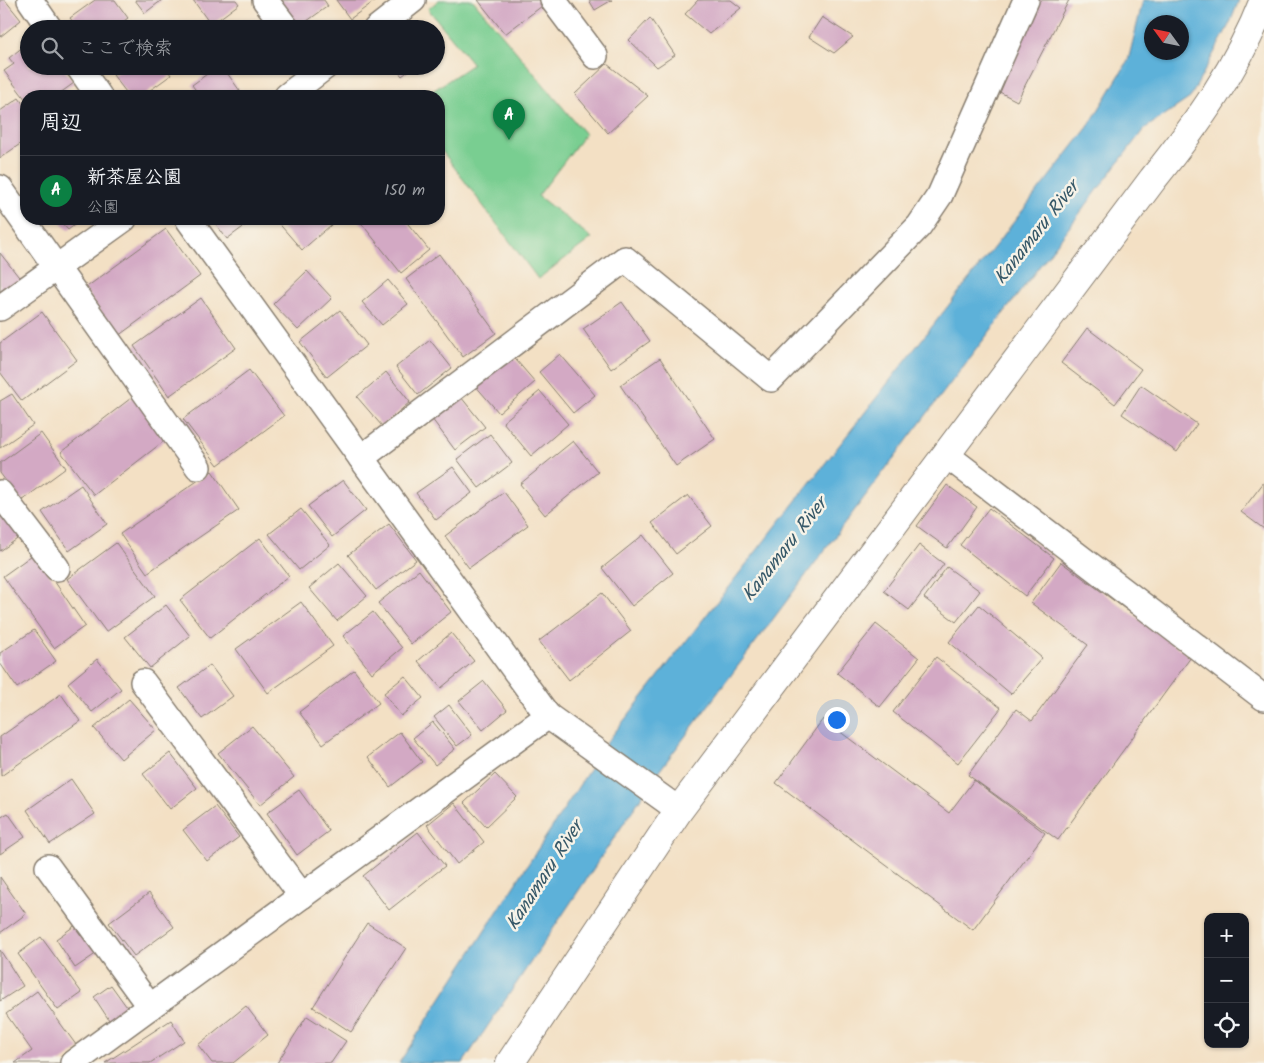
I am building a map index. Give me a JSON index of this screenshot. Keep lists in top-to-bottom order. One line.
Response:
{"water":["Kanamaru River"],"north":"top left","page":{"search":"ここで検索","heading":"周辺","pins":"A","list":[{"mark":"A","name":"新茶屋公園","note":"公園","value":"150 m"}],"map_buttons":["+","−"]}}
